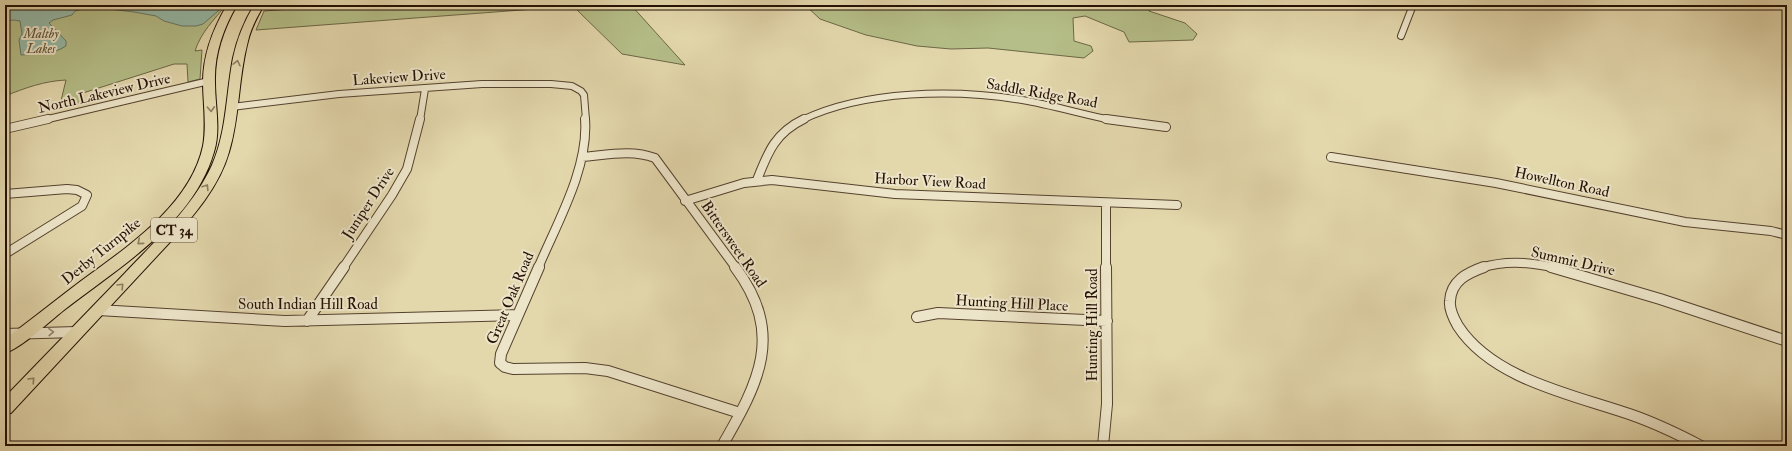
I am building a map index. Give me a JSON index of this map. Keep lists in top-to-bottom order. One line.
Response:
{"streets":{"highway":["CT 34","Derby Turnpike"],"street":["Lakeview Drive","North Lakeview Drive","Saddle Ridge Road","Harbor View Road","Howellton Road","Juniper Drive","Bittersweet Road","Summit Drive","Great Oak Road","Hunting Hill Place","South Indian Hill Road","Hunting Hill Road"]},"crossings":[["Lakeview Drive","Juniper Drive"],["Lakeview Drive","CT 34"],["Lakeview Drive","Great Oak Road"],["North Lakeview Drive","Derby Turnpike"],["Saddle Ridge Road","Harbor View Road"],["Harbor View Road","Bittersweet Road"],["Harbor View Road","Hunting Hill Road"],["Juniper Drive","South Indian Hill Road"],["CT 34","South Indian Hill Road"],["Bittersweet Road","Great Oak Road"],["Great Oak Road","South Indian Hill Road"],["Hunting Hill Place","Hunting Hill Road"]],"parks":["Maltby Lakes"]}
